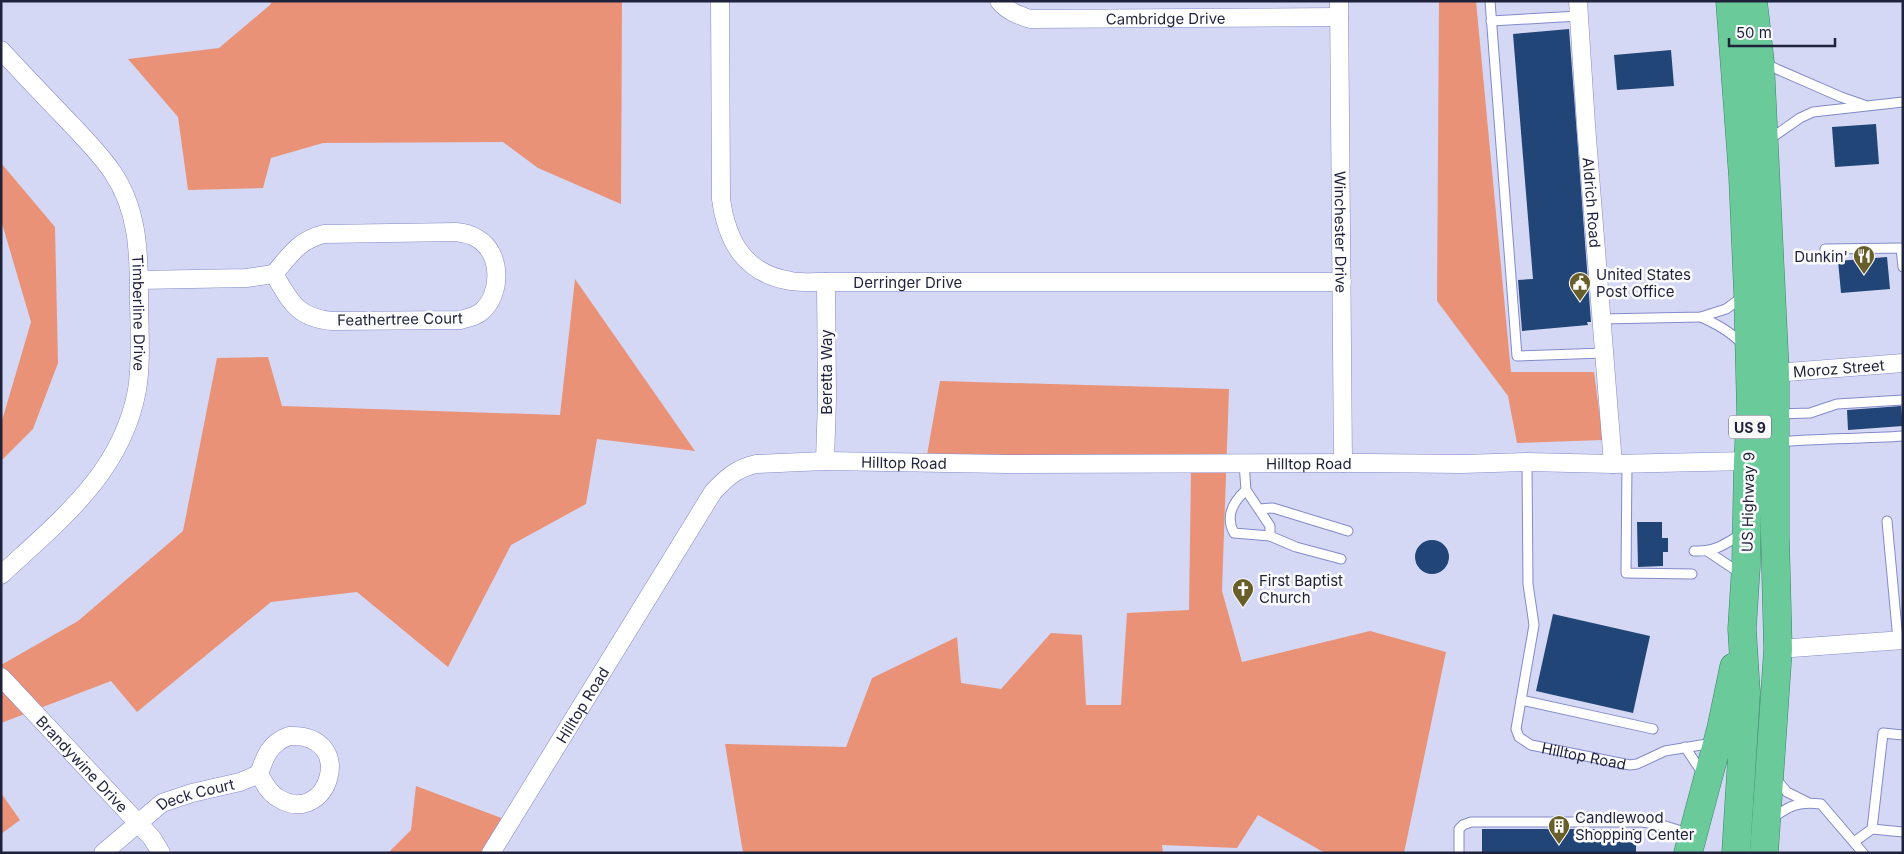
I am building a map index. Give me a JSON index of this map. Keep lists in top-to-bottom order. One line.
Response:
{"streets":{"highway":["US 9","US Highway 9"],"street":["Cambridge Drive","Aldrich Road","Winchester Drive","Derringer Drive","Timberline Drive","Feathertree Court","Moroz Street","Beretta Way","Hilltop Road","Brandywine Drive","Deck Court"]},"crossings":[["Cambridge Drive","Winchester Drive"],["Aldrich Road","Hilltop Road"],["Winchester Drive","Derringer Drive"],["Winchester Drive","Hilltop Road"],["Derringer Drive","Beretta Way"],["Moroz Street","US Highway 9"],["Beretta Way","Hilltop Road"],["Hilltop Road","US Highway 9"],["Brandywine Drive","Deck Court"]],"places":{"restaurant":["Dunkin'"],"public building":["United States Post Office"],"church":["First Baptist Church"],"building":["Candlewood Shopping Center"]},"scale_bar":"50 m"}
